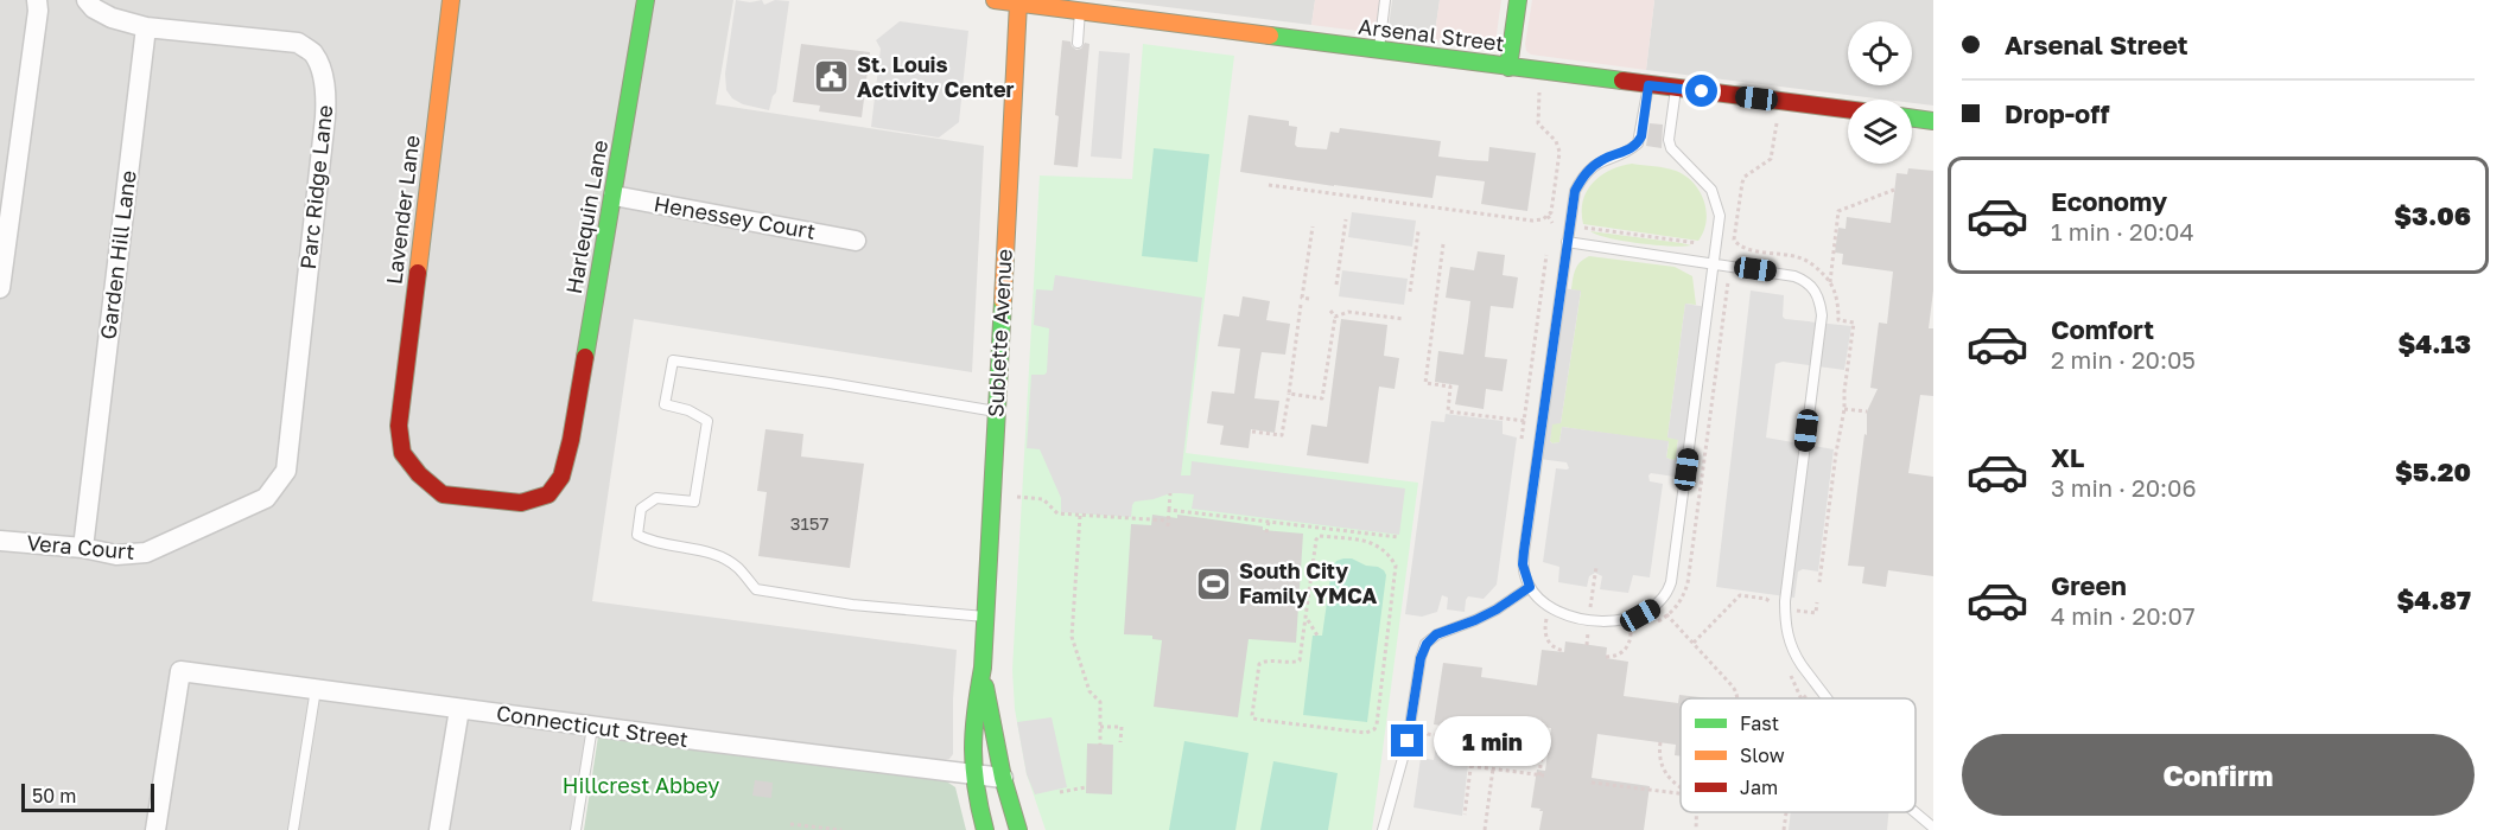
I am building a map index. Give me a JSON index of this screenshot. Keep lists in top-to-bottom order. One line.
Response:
{"streets":{"street":["Arsenal Street","Parc Ridge Lane","Lavender Lane","Harlequin Lane","Henessey Court","Garden Hill Lane","Sublette Avenue","Vera Court","Connecticut Street"]},"crossings":[["Arsenal Street","Sublette Avenue"],["Parc Ridge Lane","Garden Hill Lane"],["Parc Ridge Lane","Vera Court"],["Lavender Lane","Harlequin Lane"],["Harlequin Lane","Henessey Court"],["Garden Hill Lane","Vera Court"],["Sublette Avenue","Connecticut Street"]],"parks":["Hillcrest Abbey"],"places":{"public building":["St. Louis Activity Center"],"sports":["South City Family YMCA"]},"house_numbers":["3157"],"legend":["Fast","Slow","Jam"],"scale_bar":"50 m","page":{"banner":["Arsenal Street","Drop-off"],"list":[{"name":"Economy","note":"1 min · 20:04","value":"$3.06"},{"name":"Comfort","note":"2 min · 20:05","value":"$4.13"},{"name":"XL","note":"3 min · 20:06","value":"$5.20"},{"name":"Green","note":"4 min · 20:07","value":"$4.87"}],"bubble":"1 min","buttons":"Confirm","scale":"50 m"}}
